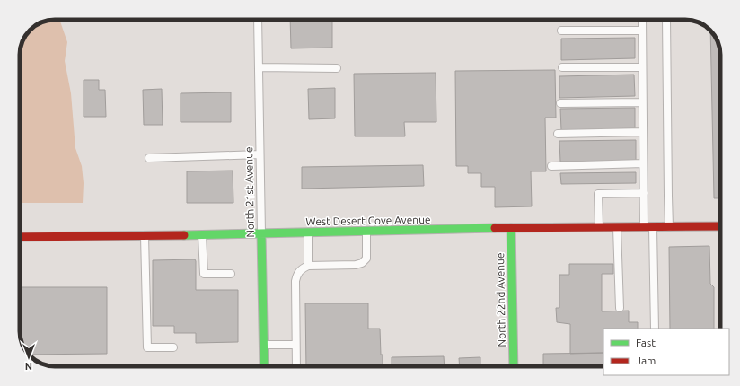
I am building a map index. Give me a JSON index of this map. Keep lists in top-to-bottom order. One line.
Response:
{"streets":{"street":["North 21st Avenue","West Desert Cove Avenue","North 22nd Avenue"]},"crossings":[["North 21st Avenue","West Desert Cove Avenue"],["West Desert Cove Avenue","North 22nd Avenue"]],"legend":["Fast","Jam"],"north":"bottom"}
